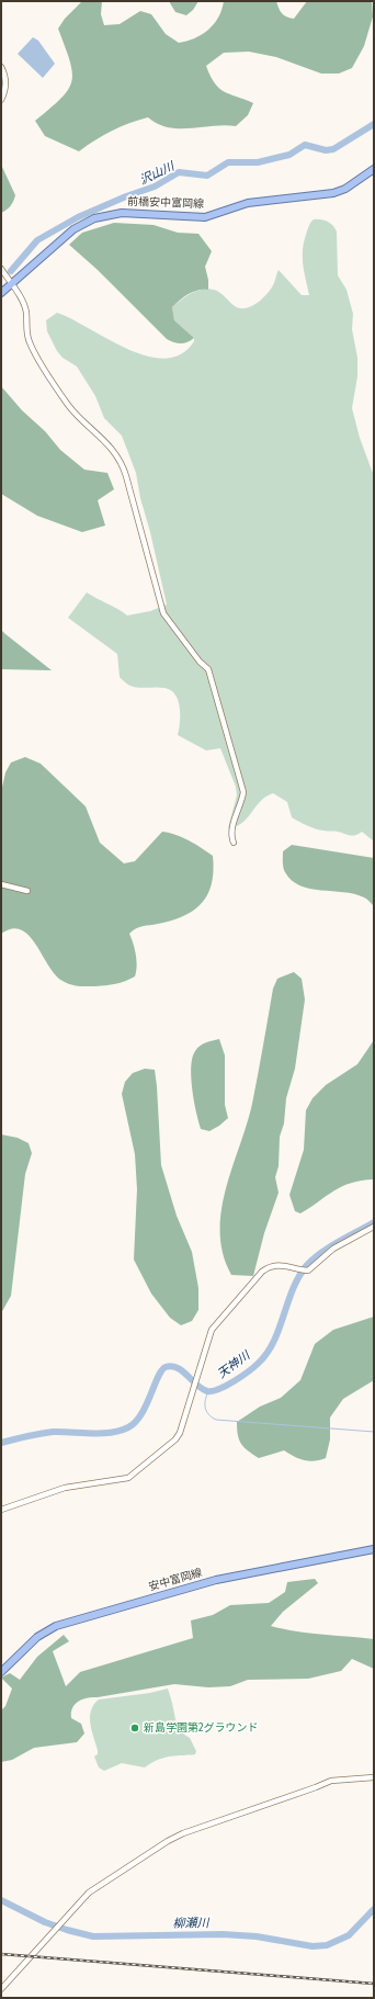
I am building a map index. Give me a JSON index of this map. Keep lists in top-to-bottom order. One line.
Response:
{"streets":{"main road":["前橋安中富岡線","安中富岡線"]},"water":["沢山川","天神川","柳瀬川"],"places":["新島学園第2グラウンド"]}
